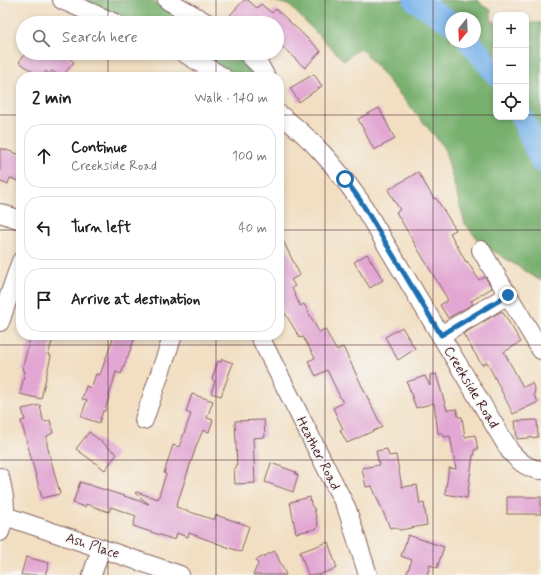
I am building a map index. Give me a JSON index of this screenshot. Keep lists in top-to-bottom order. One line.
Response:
{"streets":{"street":["Creekside Road","Heather Road","Ash Place"]},"north":"bottom","page":{"map_buttons":["+","−"],"search":"Search here","heading":["2 min","Walk · 140 m"],"list":[["Continue","Creekside Road","100 m"],["Turn left","40 m"],"Arrive at destination"]}}
